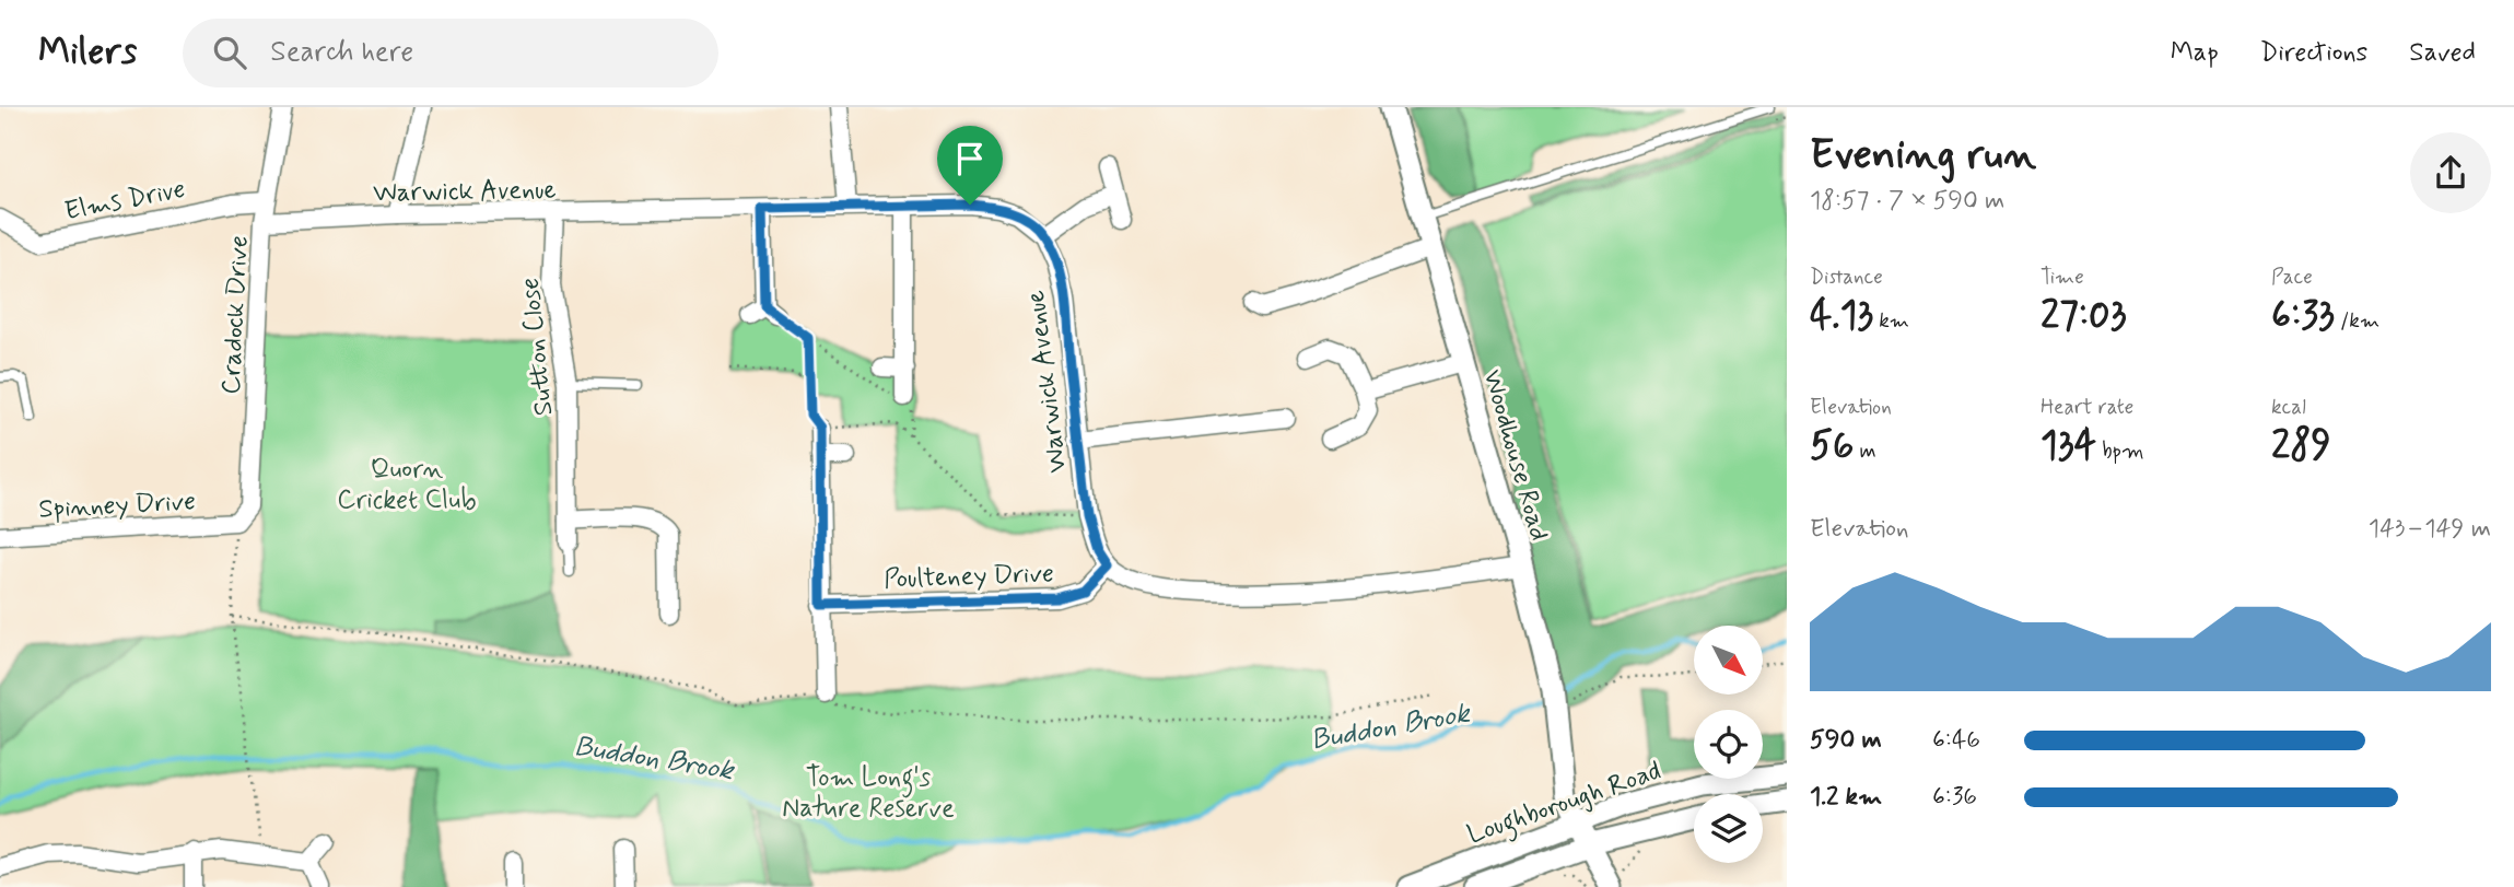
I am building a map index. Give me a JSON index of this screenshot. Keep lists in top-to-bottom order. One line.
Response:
{"streets":{"street":["Warwick Avenue","Elms Drive","Cradock Drive","Sutton Close","Woodhouse Road","Spinney Drive","Poulteney Drive","Loughborough Road"]},"crossings":[["Warwick Avenue","Cradock Drive"],["Warwick Avenue","Sutton Close"],["Warwick Avenue","Poulteney Drive"],["Elms Drive","Cradock Drive"],["Cradock Drive","Spinney Drive"],["Woodhouse Road","Loughborough Road"]],"water":["Buddon Brook"],"parks":["Quorn Cricket Club","Tom Long's Nature Reserve"],"north":"bottom right","page":{"header":"Milers","search":"Search here","nav":["Map","Directions","Saved"],"heading":["Evening run","18:57 · 7 × 590 m"],"stats":[["Distance","4.13 km"],["Time","27:03"],["Pace","6:33 /km"],["Elevation","56 m"],["Heart rate","134 bpm"],["kcal","289"]],"chart":["Elevation","143–149 m"],"list":[{"name":"590 m","note":"6:46"},{"name":"1.2 km","note":"6:36"}]}}
